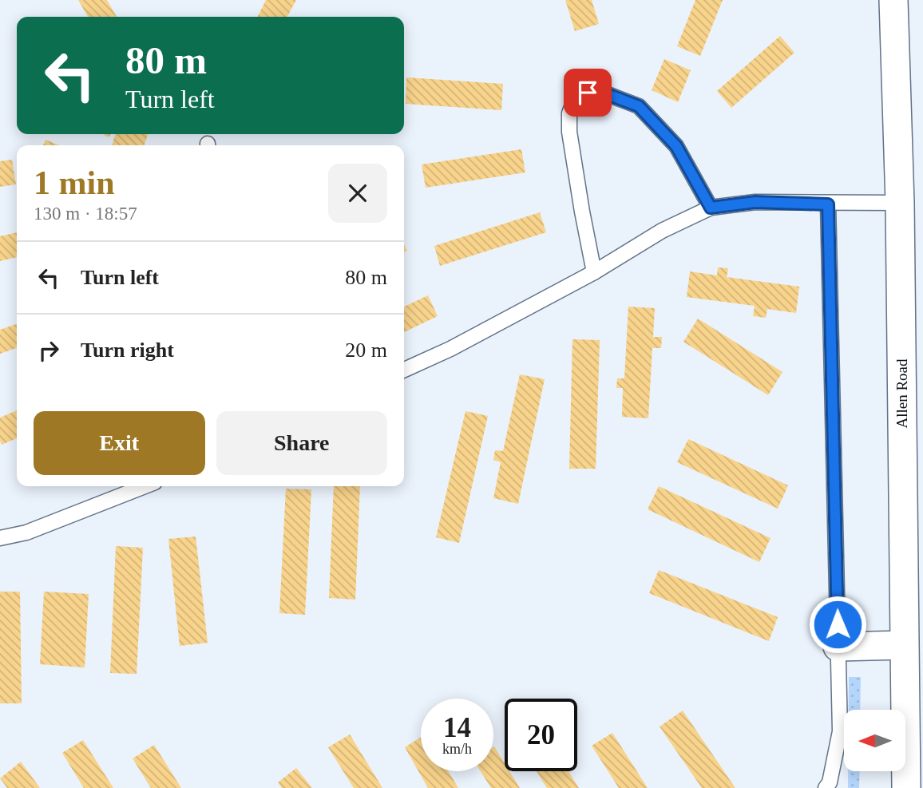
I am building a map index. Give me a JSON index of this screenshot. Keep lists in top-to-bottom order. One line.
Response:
{"streets":{"street":["Allen Road"]},"north":"left","page":{"turn":["80 m","Turn left"],"heading":["1 min","130 m · 18:57"],"list":[{"name":"Turn left","value":"80 m"},{"name":"Turn right","value":"20 m"}],"buttons":["Exit","Share"],"speed":"14 km/h","limit":"20"}}
